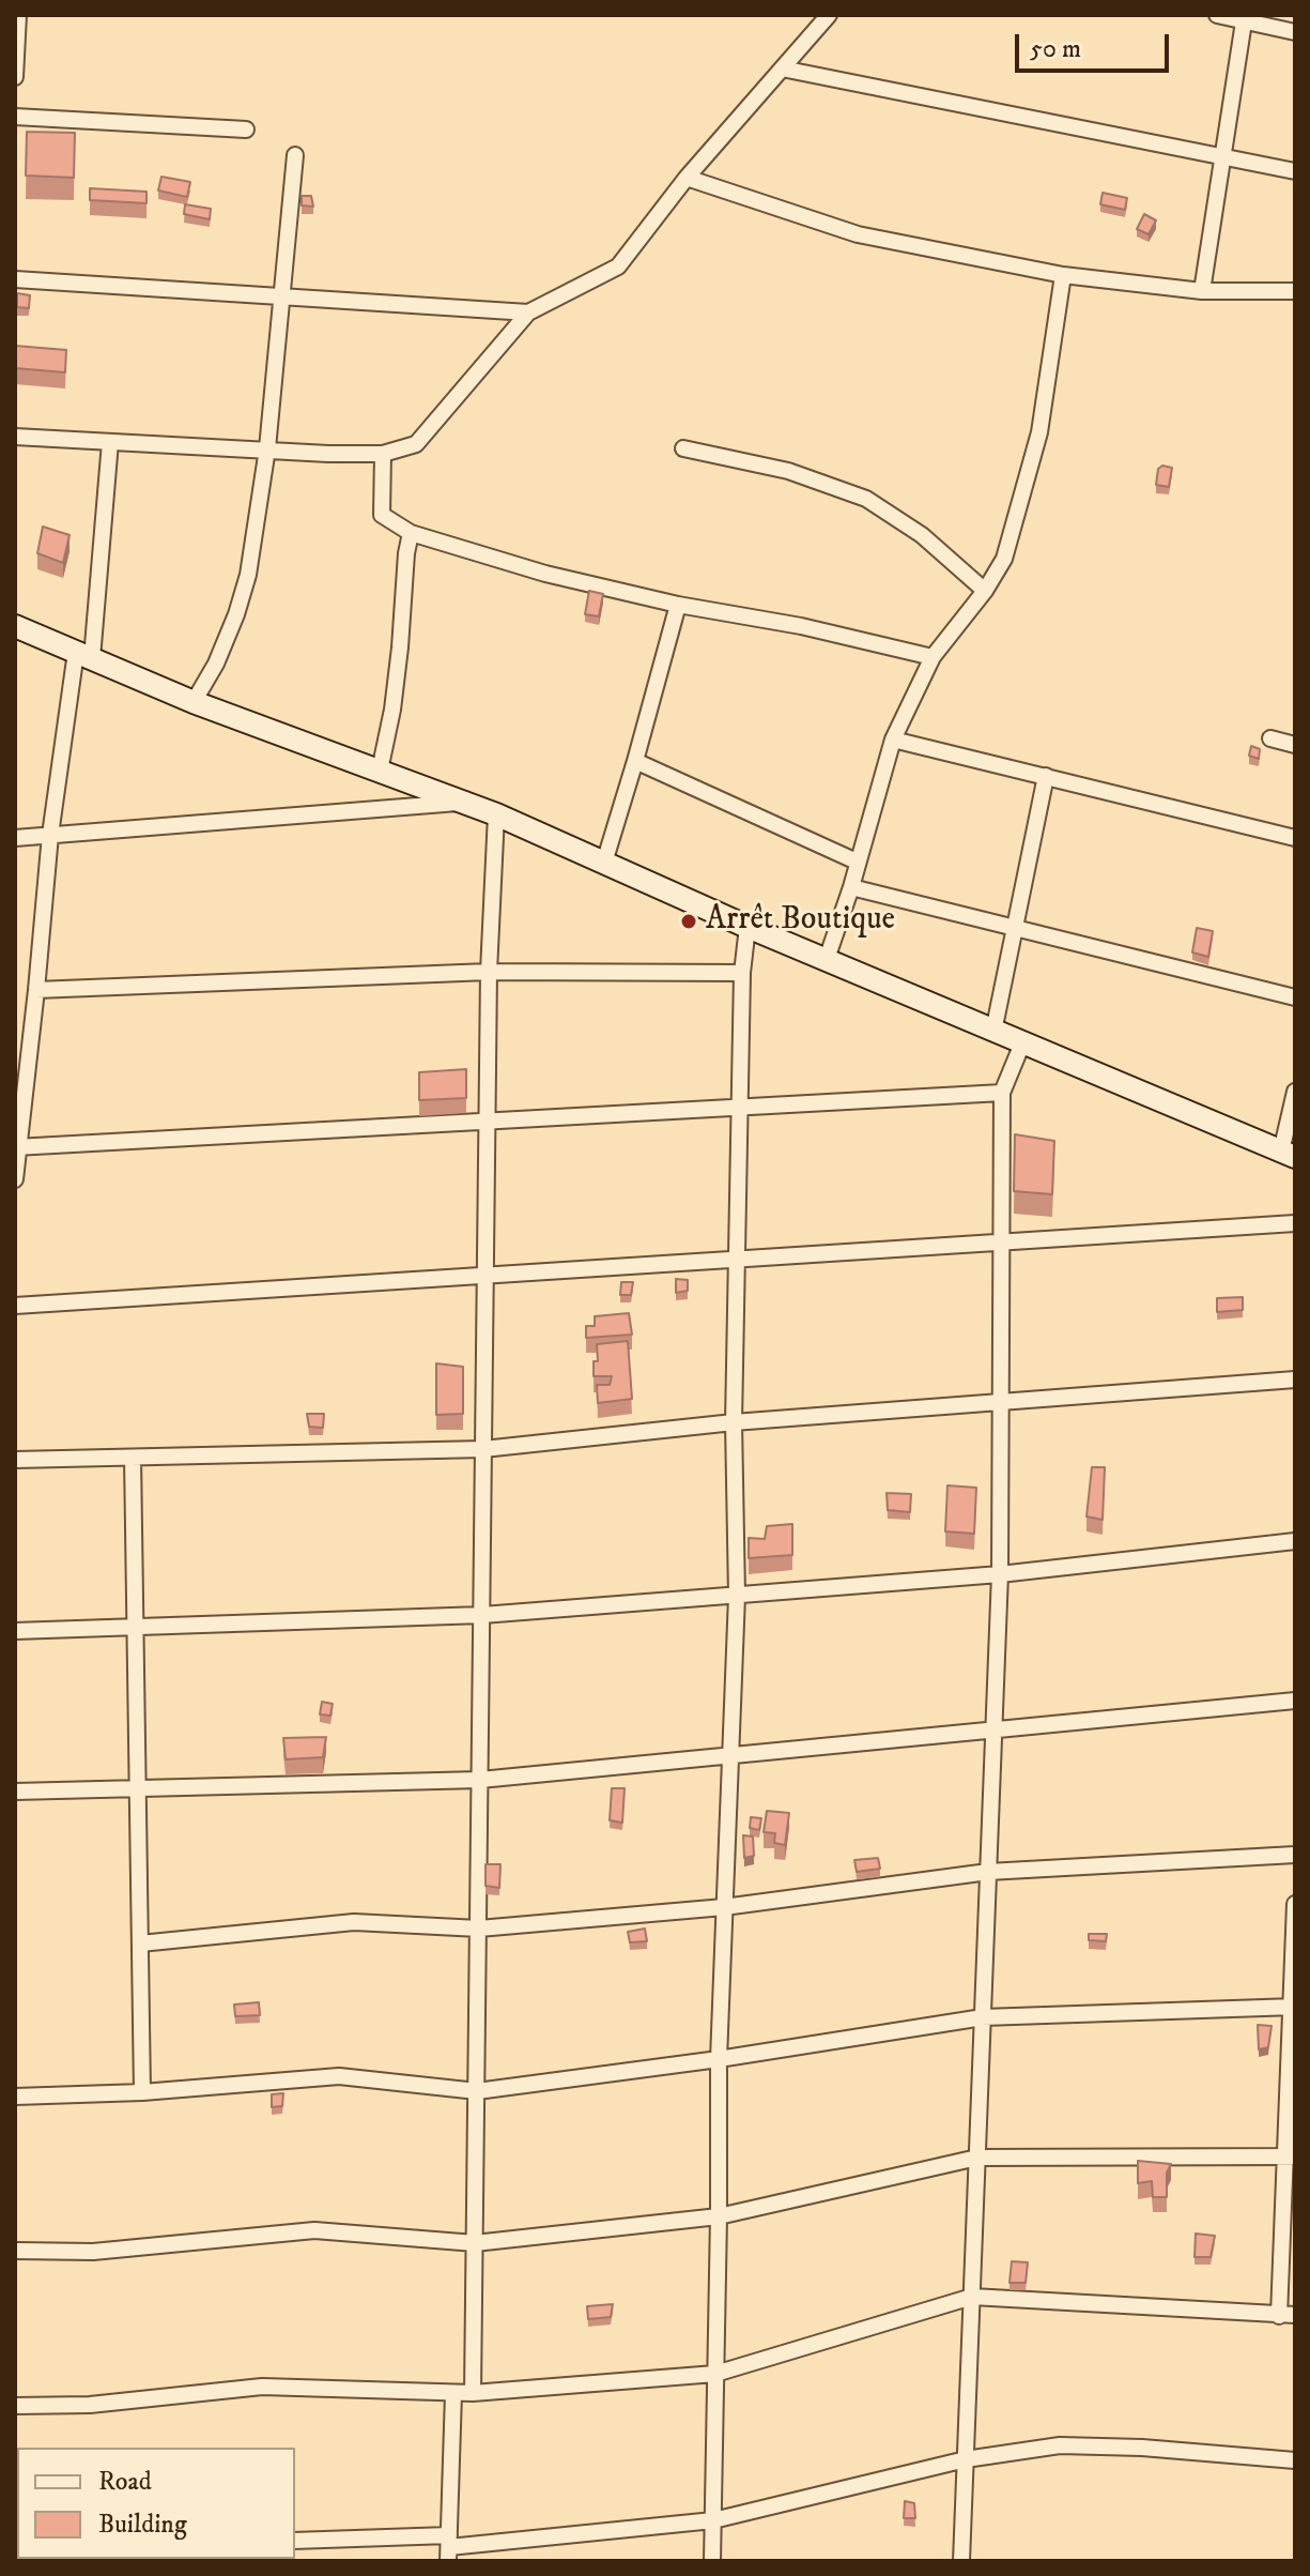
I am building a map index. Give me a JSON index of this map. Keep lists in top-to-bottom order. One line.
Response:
{"places":["Arrêt Boutique"],"legend":["Road","Building"],"scale_bar":"50 m"}
